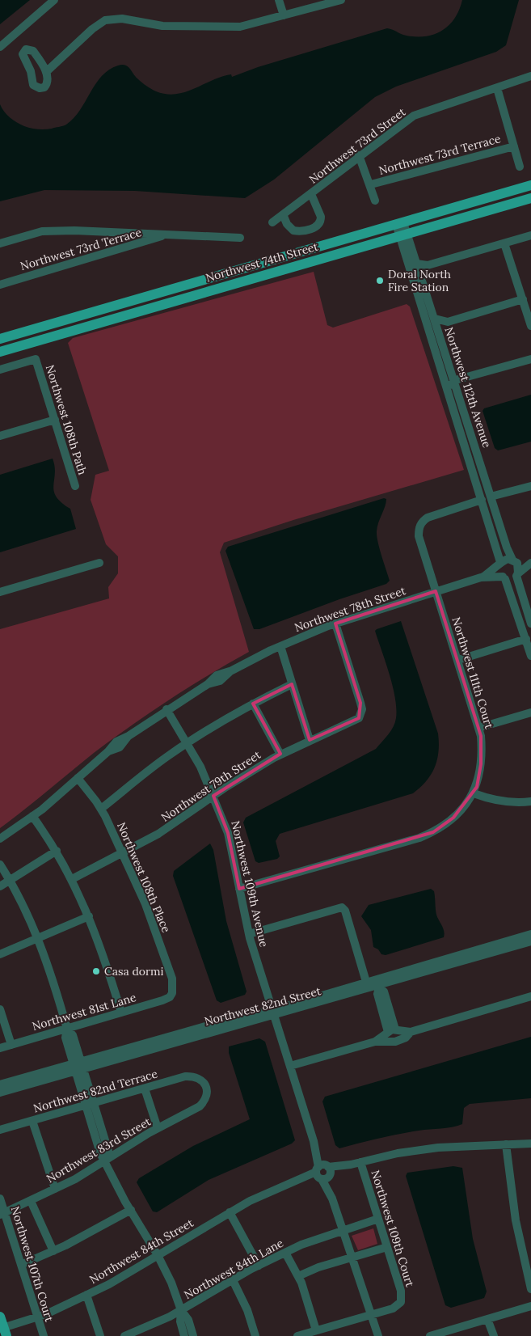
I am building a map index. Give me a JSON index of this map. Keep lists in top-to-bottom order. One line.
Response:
{"streets":{"main road":["Northwest 74th Street"],"street":["Northwest 73rd Street","Northwest 73rd Terrace","Northwest 112th Avenue","Northwest 108th Path","Northwest 78th Street","Northwest 111th Court","Northwest 79th Street","Northwest 108th Place","Northwest 109th Avenue","Northwest 82nd Street","Northwest 81st Lane","Northwest 82nd Terrace","Northwest 83rd Street","Northwest 109th Court","Northwest 84th Street","Northwest 107th Court","Northwest 84th Lane"]},"crossings":[["Northwest 74th Street","Northwest 112th Avenue"],["Northwest 112th Avenue","Northwest 78th Street"],["Northwest 112th Avenue","Northwest 111th Court"],["Northwest 78th Street","Northwest 111th Court"],["Northwest 78th Street","Northwest 79th Street"],["Northwest 78th Street","Northwest 108th Place"],["Northwest 78th Street","Northwest 109th Avenue"],["Northwest 111th Court","Northwest 109th Avenue"],["Northwest 79th Street","Northwest 108th Place"],["Northwest 79th Street","Northwest 109th Avenue"],["Northwest 108th Place","Northwest 81st Lane"],["Northwest 109th Avenue","Northwest 82nd Street"],["Northwest 109th Avenue","Northwest 109th Court"],["Northwest 109th Avenue","Northwest 84th Street"],["Northwest 109th Avenue","Northwest 84th Lane"],["Northwest 82nd Terrace","Northwest 83rd Street"],["Northwest 83rd Street","Northwest 107th Court"],["Northwest 109th Court","Northwest 84th Street"],["Northwest 109th Court","Northwest 84th Lane"],["Northwest 84th Street","Northwest 107th Court"]],"places":["Doral North Fire Station","Casa dormi"]}
